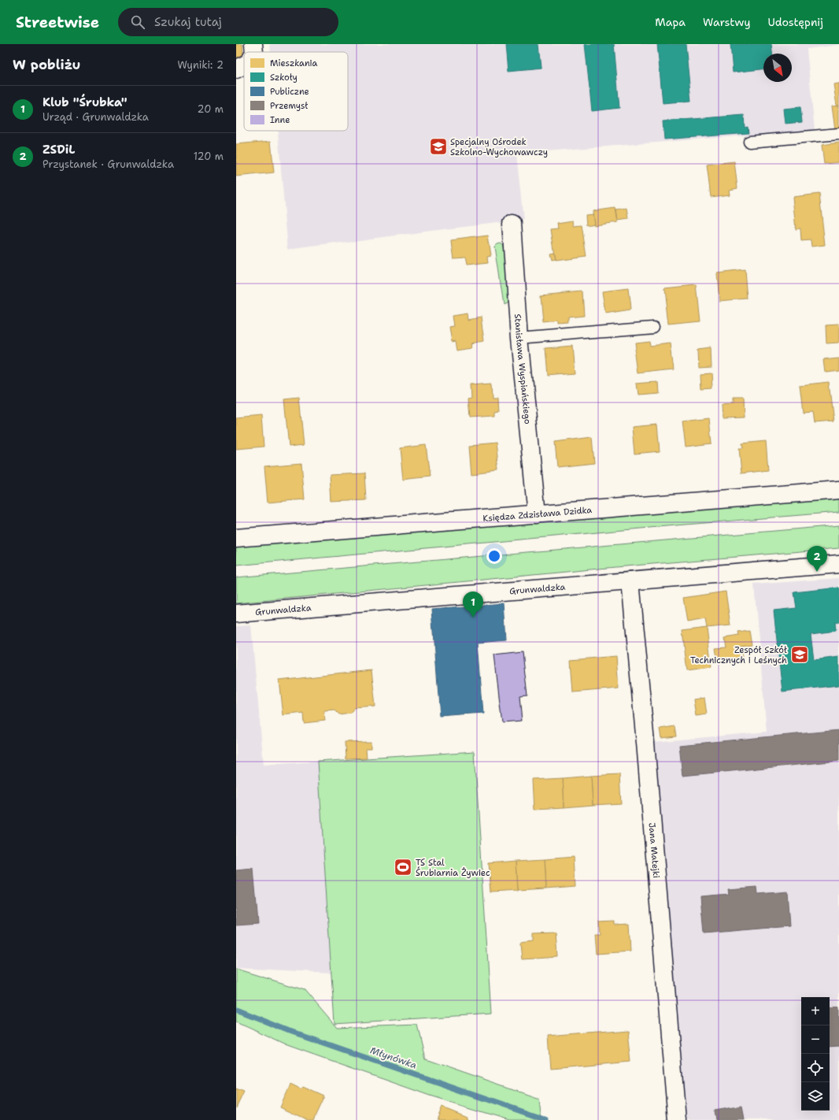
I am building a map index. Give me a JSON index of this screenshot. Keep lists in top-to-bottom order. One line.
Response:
{"streets":{"street":["Stanisława Wyspiańskiego","Księdza Zdzisława Dzidka","Grunwaldzka","Jana Matejki"]},"crossings":[["Stanisława Wyspiańskiego","Księdza Zdzisława Dzidka"],["Grunwaldzka","Jana Matejki"]],"water":["Młynówka"],"places":{"school or university":["Specjalny Ośrodek Szkolno-Wychowawczy","Zespół Szkół Technicznych i Leśnych"],"sports":["TS Stal Śrubiarnia Żywiec"]},"legend":["Mieszkania","Szkoły","Publiczne","Przemysł","Inne"],"north":"bottom right","page":{"header":"Streetwise","search":"Szukaj tutaj","nav":["Mapa","Warstwy","Udostępnij"],"heading":["W pobliżu","Wyniki: 2"],"list":[{"mark":"1","name":"Klub \"Śrubka\"","note":"Urząd · Grunwaldzka","value":"20 m"},{"mark":"2","name":"ZSDiL","note":"Przystanek · Grunwaldzka","value":"120 m"}],"pins":["2","1"],"map_buttons":["+","−"]}}
